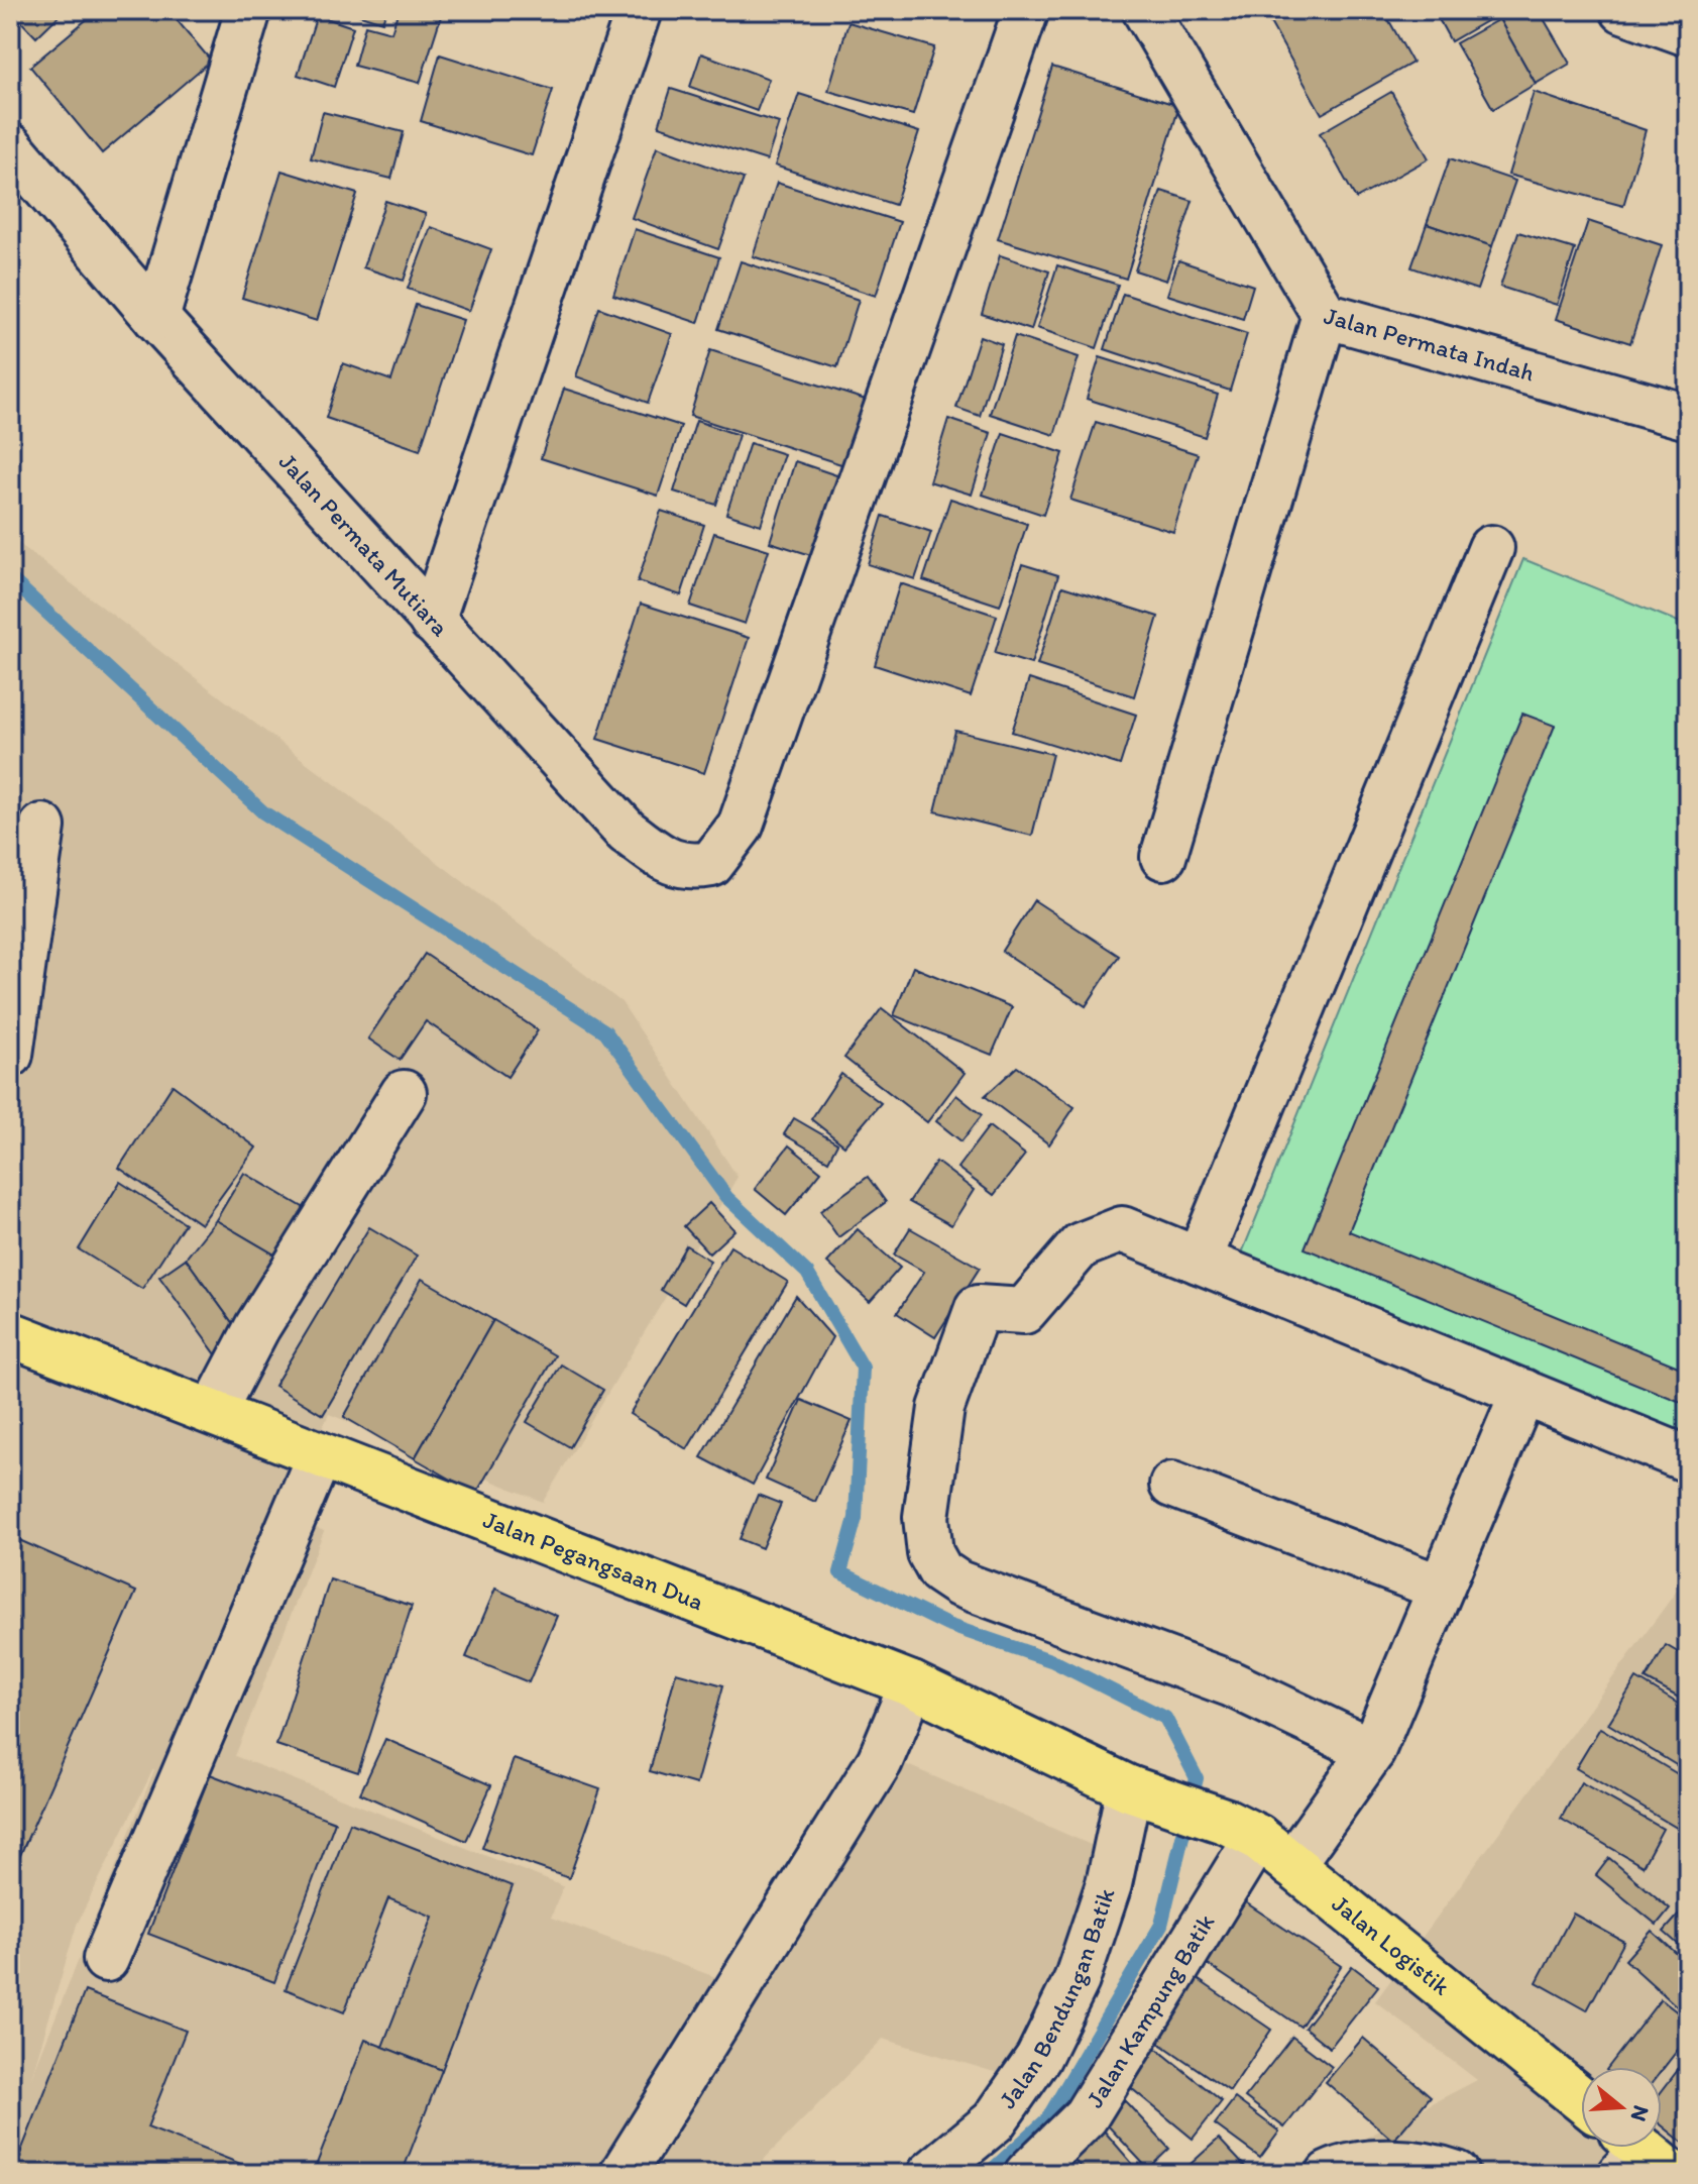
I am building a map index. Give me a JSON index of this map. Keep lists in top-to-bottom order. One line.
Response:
{"streets":{"main road":["Jalan Pegangsaan Dua","Jalan Logistik"],"street":["Jalan Permata Indah","Jalan Permata Mutiara","Jalan Bendungan Batik","Jalan Kampung Batik"]},"crossings":[["Jalan Pegangsaan Dua","Jalan Logistik"],["Jalan Pegangsaan Dua","Jalan Bendungan Batik"],["Jalan Logistik","Jalan Bendungan Batik"],["Jalan Logistik","Jalan Kampung Batik"]],"north":"right"}
